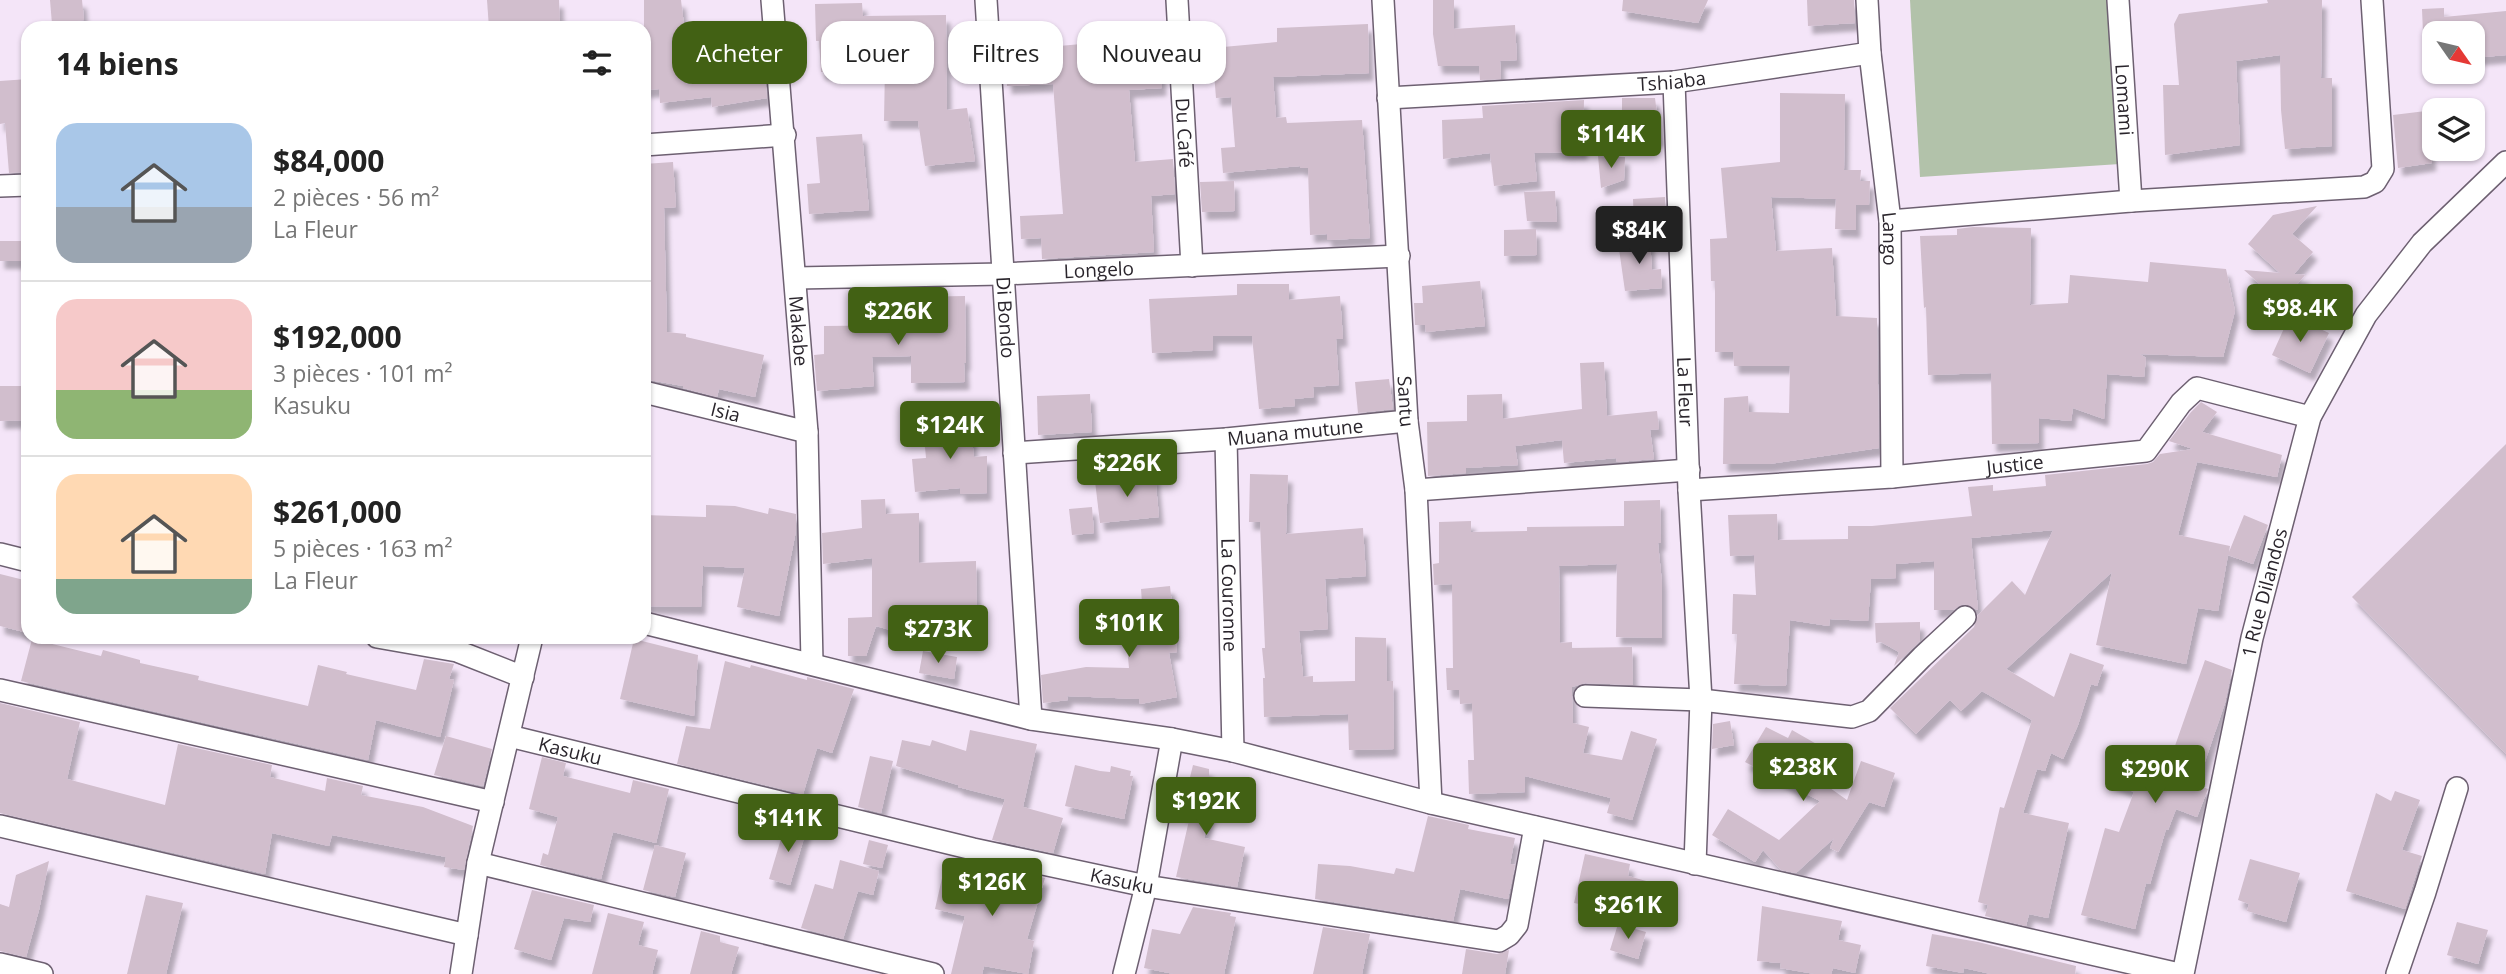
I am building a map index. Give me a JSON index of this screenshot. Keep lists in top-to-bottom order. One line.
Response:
{"streets":{"street":["Tshiaba","Lomami","Du Café","Lango","Longelo","Di Bondo","Makabe","La Fleur","Santu","Isia","Muana mutune","Justice","1 Rue Dilandos","La Couronne","Kasuku"]},"crossings":[["Tshiaba","Lango"],["Tshiaba","La Fleur"],["Tshiaba","Santu"],["Du Café","Longelo"],["Lango","Justice"],["Longelo","Di Bondo"],["Longelo","Makabe"],["Longelo","Santu"],["Di Bondo","Muana mutune"],["Makabe","Isia"],["La Fleur","Justice"],["Santu","Muana mutune"],["Santu","Justice"],["Muana mutune","La Couronne"],["Justice","1 Rue Dilandos"]],"north":"bottom right","page":{"chip":["Acheter","Louer","Filtres","Nouveau"],"heading":"14 biens","list":[{"name":"$84,000","note":"2 pièces · 56 m² · La Fleur"},{"name":"$192,000","note":"3 pièces · 101 m² · Kasuku"},{"name":"$261,000","note":"5 pièces · 163 m² · La Fleur"}],"price":["$114K","$84K","$98.4K","$226K","$124K","$226K","$101K","$273K","$238K","$290K","$192K","$141K","$126K","$261K"]}}
